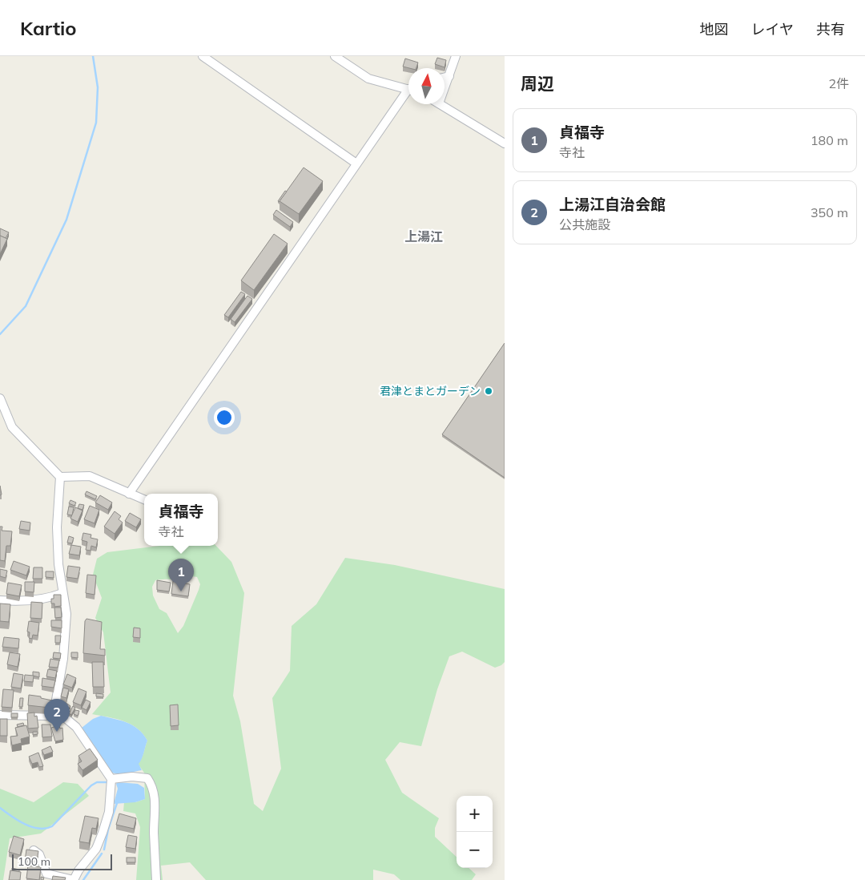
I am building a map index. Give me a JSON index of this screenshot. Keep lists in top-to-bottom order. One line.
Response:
{"districts":["上湯江"],"places":["君津とまとガーデン"],"scale_bar":"100 m","north":"top","page":{"header":"Kartio","nav":["地図","レイヤ","共有"],"heading":["周辺","2件"],"list":[{"mark":"1","name":"貞福寺","note":"寺社","value":"180 m"},{"mark":"2","name":"上湯江自治会館","note":"公共施設","value":"350 m"}],"popup":["貞福寺","寺社"],"pins":["1","2"],"map_buttons":["+","−"],"scale":"100 m"}}
